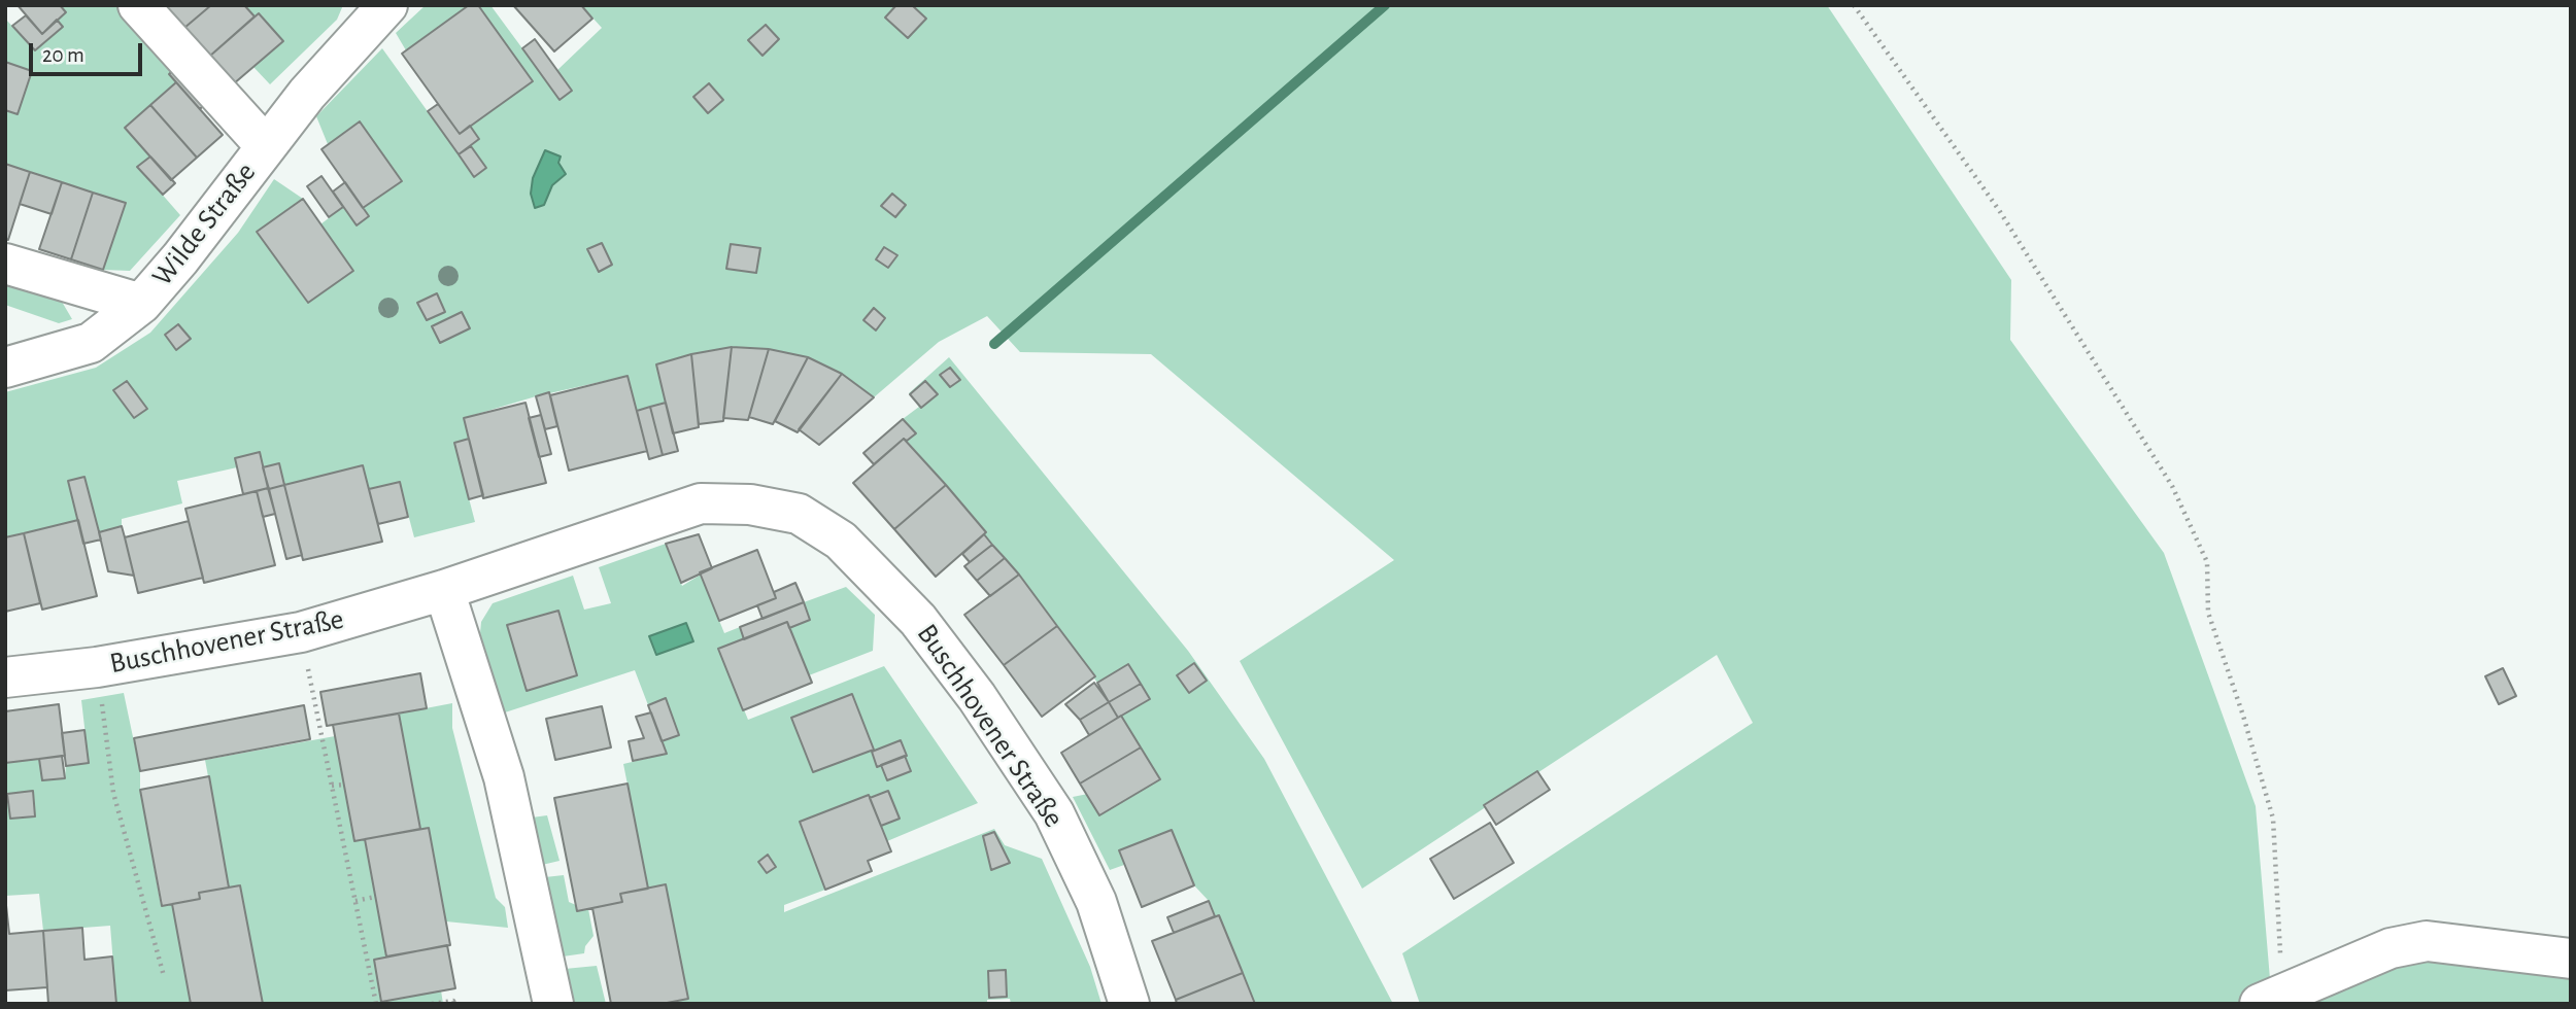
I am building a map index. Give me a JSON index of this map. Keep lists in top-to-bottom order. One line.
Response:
{"streets":{"street":["Wilde Straße","Buschhovener Straße"]},"scale_bar":"20 m"}
